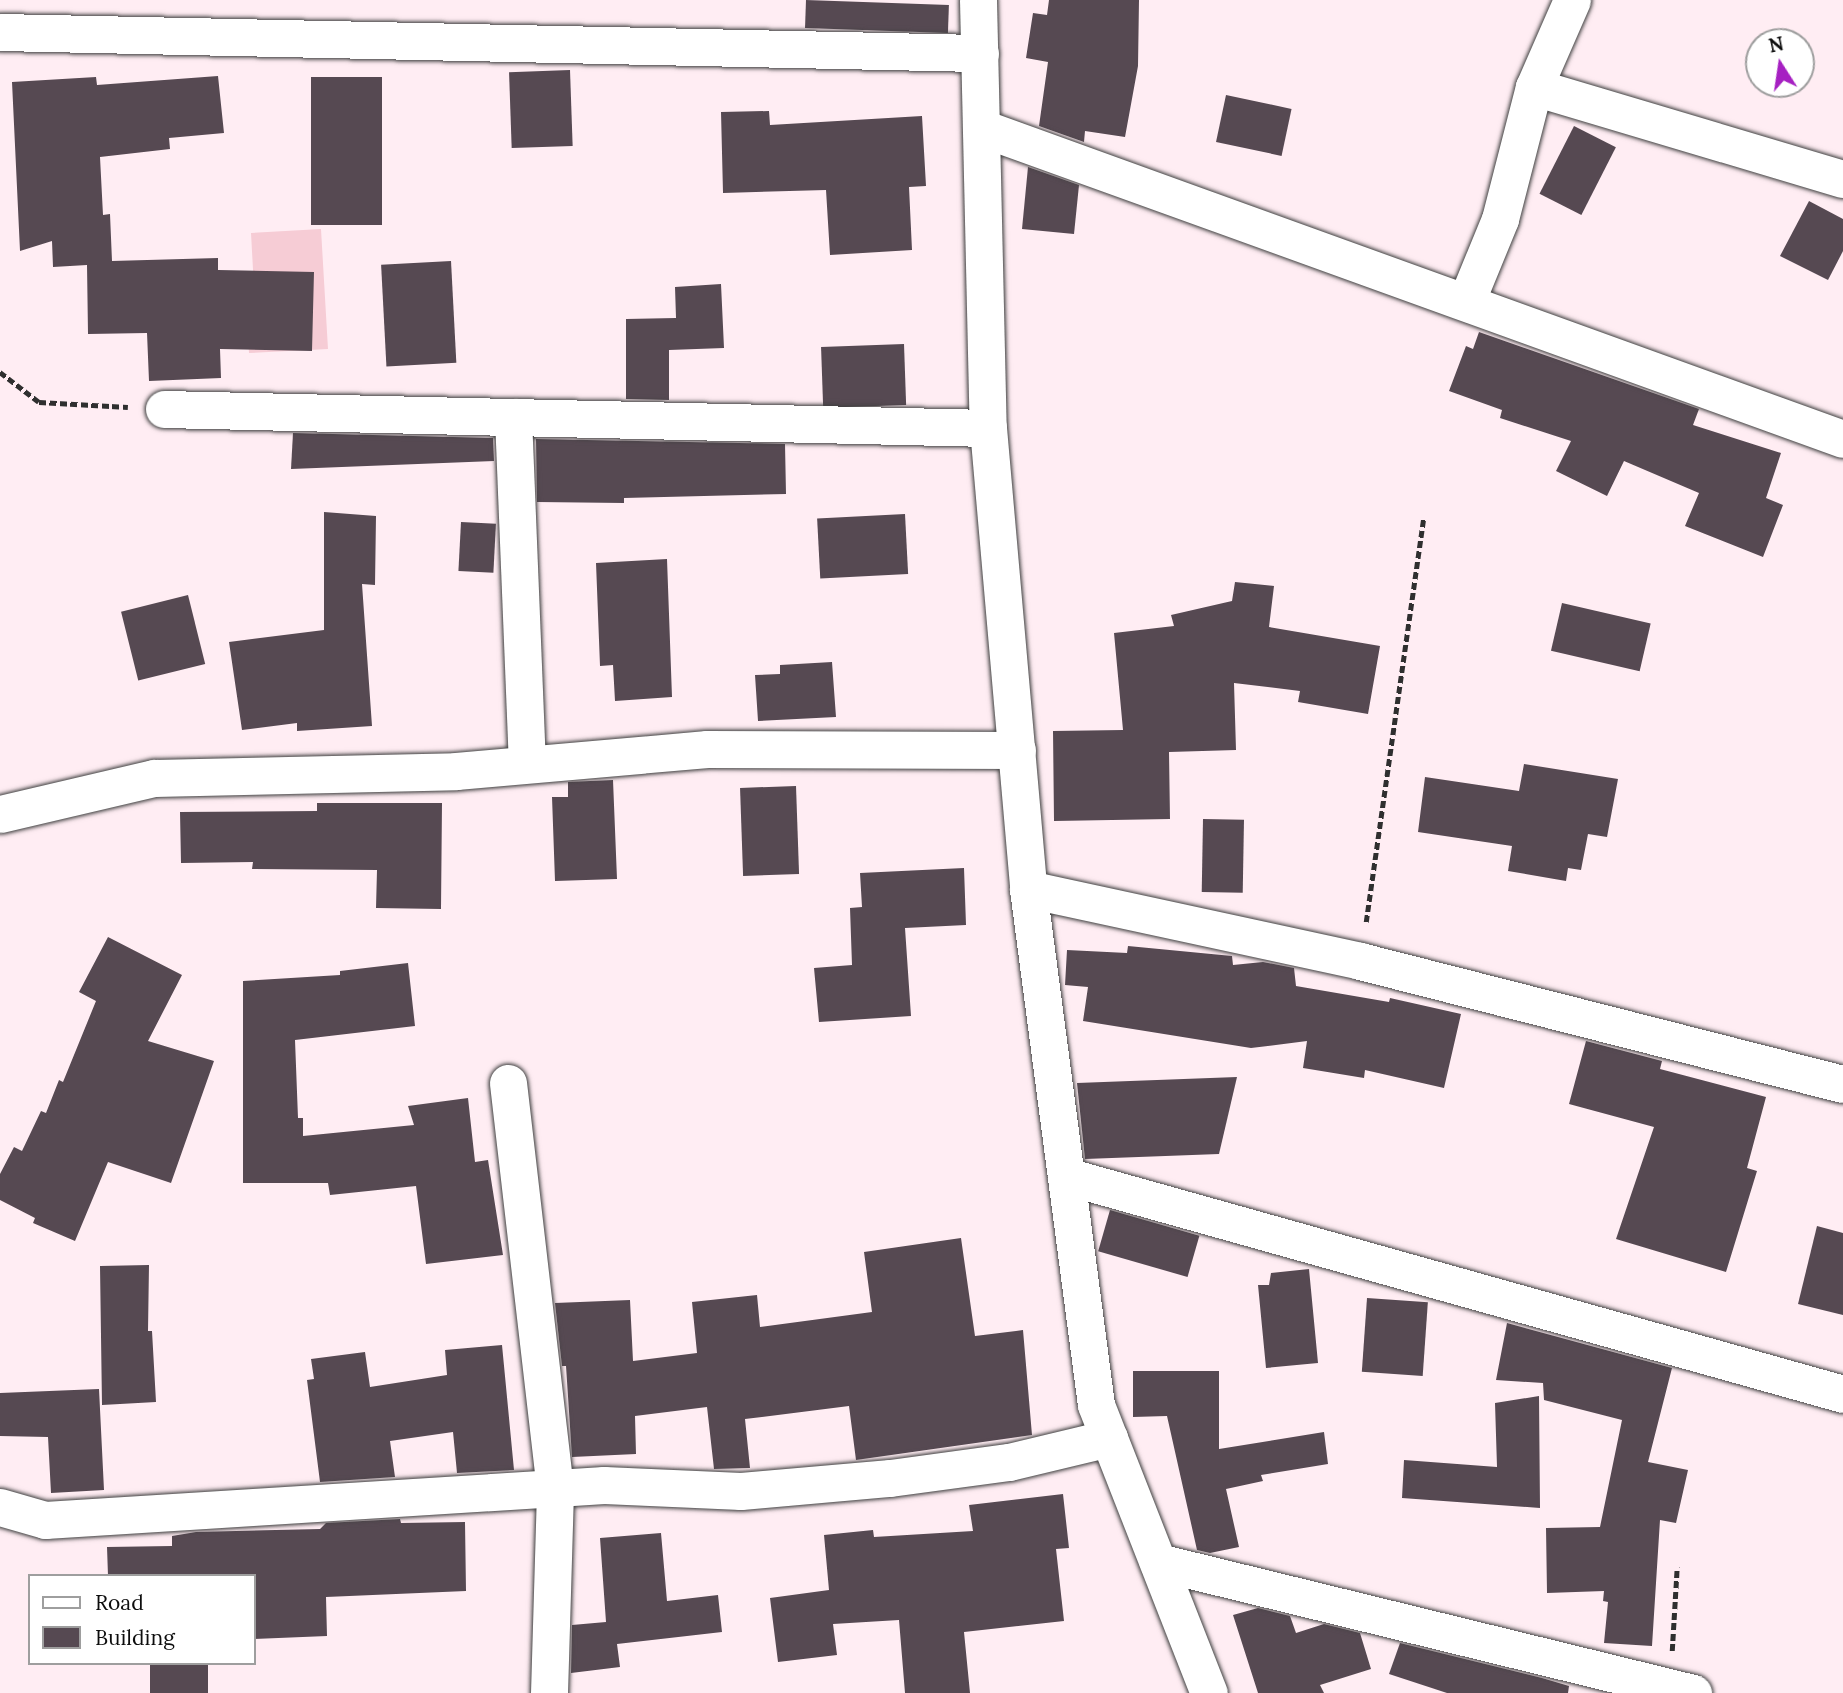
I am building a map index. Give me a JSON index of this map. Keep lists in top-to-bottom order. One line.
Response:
{"legend":["Road","Building"],"north":"top"}
